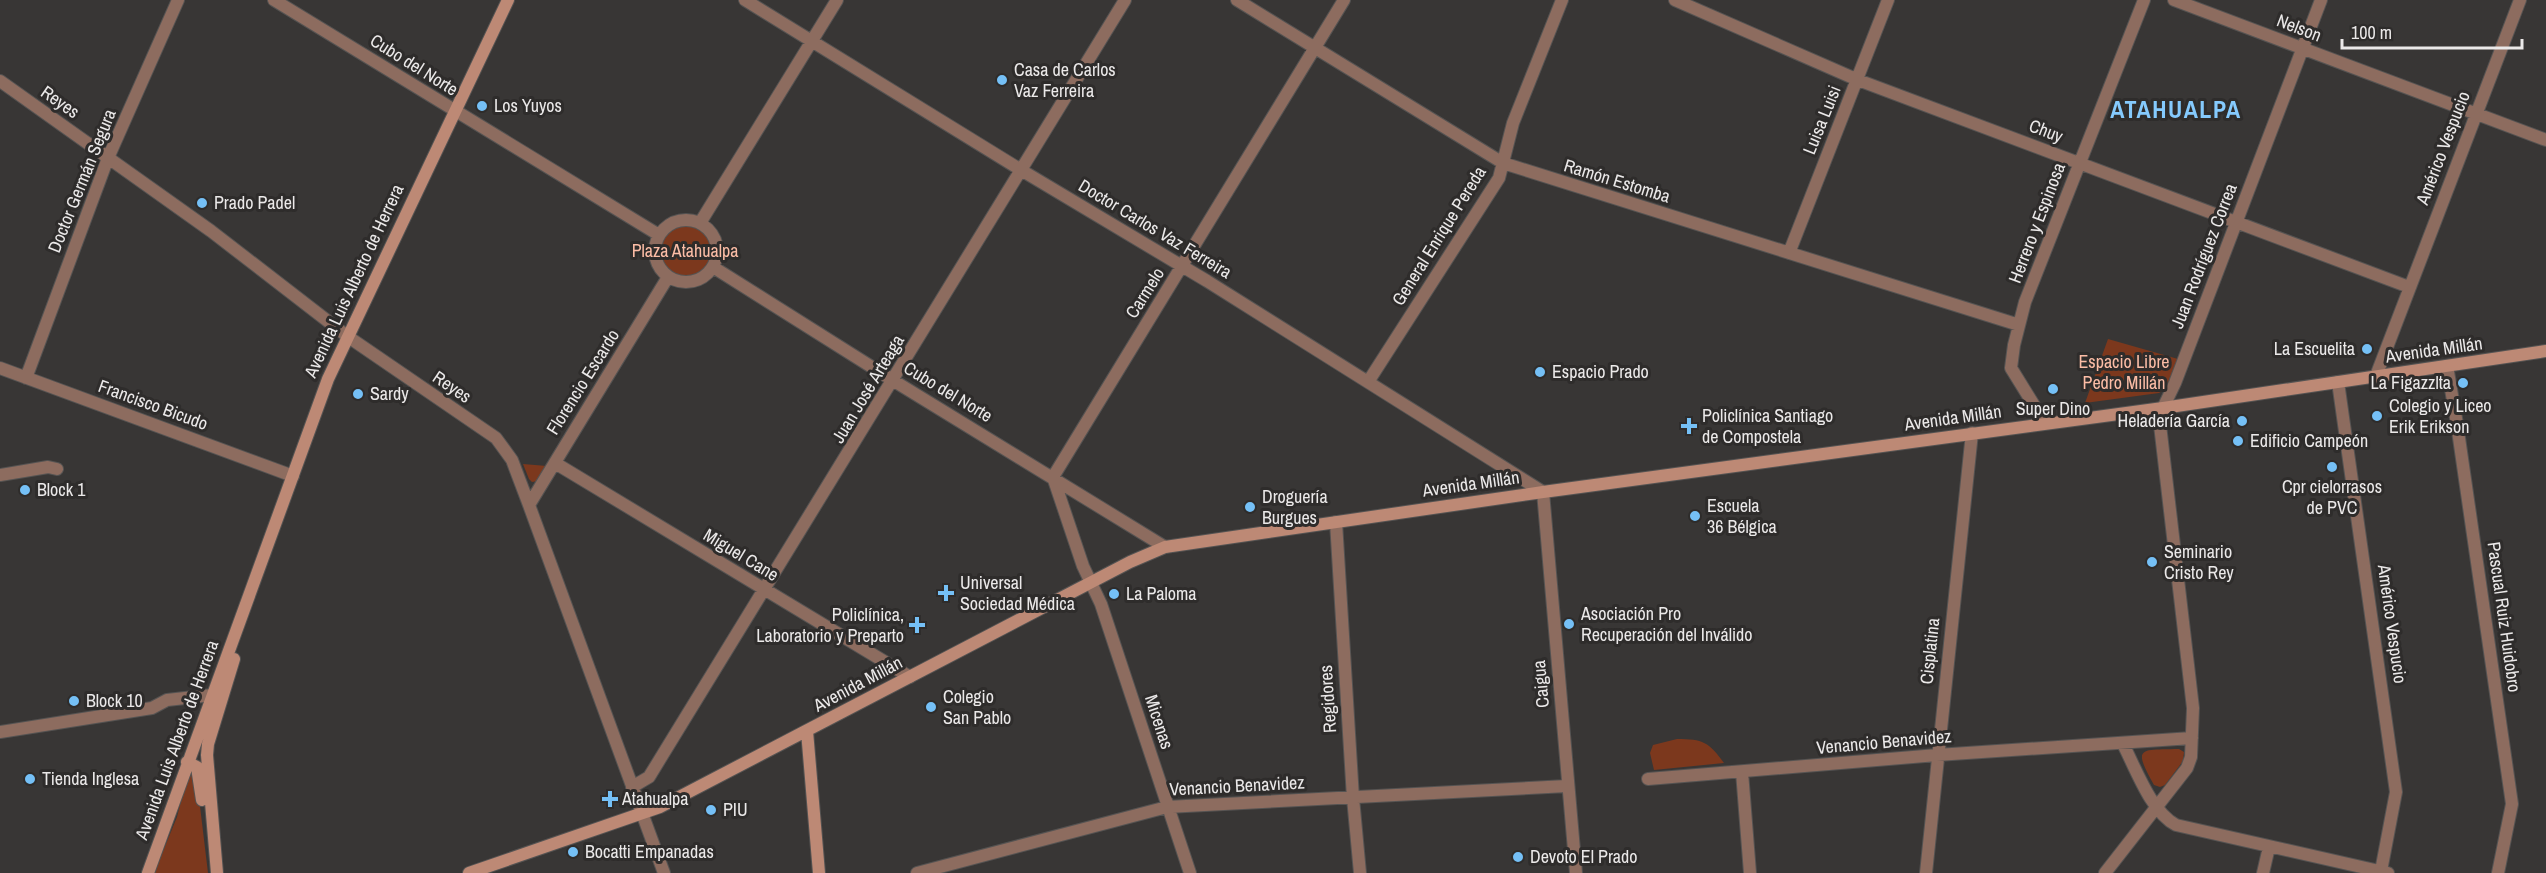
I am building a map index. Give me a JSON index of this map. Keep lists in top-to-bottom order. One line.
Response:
{"streets":{"main road":["Avenida Luis Alberto de Herrera","Avenida Millán"],"street":["Nelson","Cubo del Norte","Reyes","Luisa Luisi","Chuy","Américo Vespucio","Doctor Germán Segura","Ramón Estomba","Herrero y Espinosa","Doctor Carlos Vaz Ferreira","General Enrique Pereda","Juan Rodríguez Correa","Carmelo","Florencio Escardo","Juan José Arteaga","Francisco Bicudo","Miguel Cane","Pascual Ruiz Huidobro","Cisplatina","Caigua","Regidores","Micenas","Venancio Benavidez"]},"crossings":[["Nelson","Américo Vespucio"],["Nelson","Juan Rodríguez Correa"],["Cubo del Norte","Avenida Luis Alberto de Herrera"],["Cubo del Norte","Carmelo"],["Cubo del Norte","Avenida Millán"],["Cubo del Norte","Florencio Escardo"],["Cubo del Norte","Juan José Arteaga"],["Reyes","Doctor Germán Segura"],["Reyes","Avenida Luis Alberto de Herrera"],["Reyes","Avenida Millán"],["Reyes","Florencio Escardo"],["Reyes","Juan José Arteaga"],["Luisa Luisi","Chuy"],["Luisa Luisi","Ramón Estomba"],["Chuy","Américo Vespucio"],["Chuy","Herrero y Espinosa"],["Chuy","Juan Rodríguez Correa"],["Américo Vespucio","Avenida Millán"],["Doctor Germán Segura","Francisco Bicudo"],["Ramón Estomba","Herrero y Espinosa"],["Ramón Estomba","General Enrique Pereda"],["Ramón Estomba","Carmelo"],["Herrero y Espinosa","Avenida Millán"],["Doctor Carlos Vaz Ferreira","General Enrique Pereda"],["Doctor Carlos Vaz Ferreira","Carmelo"],["Doctor Carlos Vaz Ferreira","Avenida Millán"],["Doctor Carlos Vaz Ferreira","Juan José Arteaga"],["Doctor Carlos Vaz Ferreira","Caigua"],["Juan Rodríguez Correa","Avenida Millán"],["Juan Rodríguez Correa","Venancio Benavidez"],["Avenida Luis Alberto de Herrera","Francisco Bicudo"],["Avenida Millán","Miguel Cane"],["Avenida Millán","Pascual Ruiz Huidobro"],["Avenida Millán","Cisplatina"],["Avenida Millán","Caigua"],["Avenida Millán","Regidores"],["Avenida Millán","Micenas"],["Florencio Escardo","Miguel Cane"],["Juan José Arteaga","Miguel Cane"],["Cisplatina","Venancio Benavidez"],["Caigua","Venancio Benavidez"],["Regidores","Venancio Benavidez"],["Micenas","Venancio Benavidez"]],"districts":["ATAHUALPA"],"parks":["Plaza Atahualpa","Espacio Libre Pedro Millán"],"places":{"other":["Casa de Carlos Vaz Ferreira","Los Yuyos","Prado Padel","La Escuelita","Espacio Prado","La Figazzlta","Super Dino","Sardy","Colegio y Liceo Erik Erikson","Heladería García","Edificio Campeón","Cpr cielorrasos de PVC","Block 1","Droguería Burgues","Escuela 36 Bélgica","Seminario Cristo Rey","La Paloma","Asociación Pro Recuperación del Inválido","Block 10","Colegio San Pablo","Tienda Inglesa","PIU","Bocatti Empanadas","Devoto El Prado"],"health":["Policlínica Santiago de Compostela","Universal Sociedad Médica","Policlínica, Laboratorio y Preparto","Atahualpa"]},"scale_bar":"100 m"}
